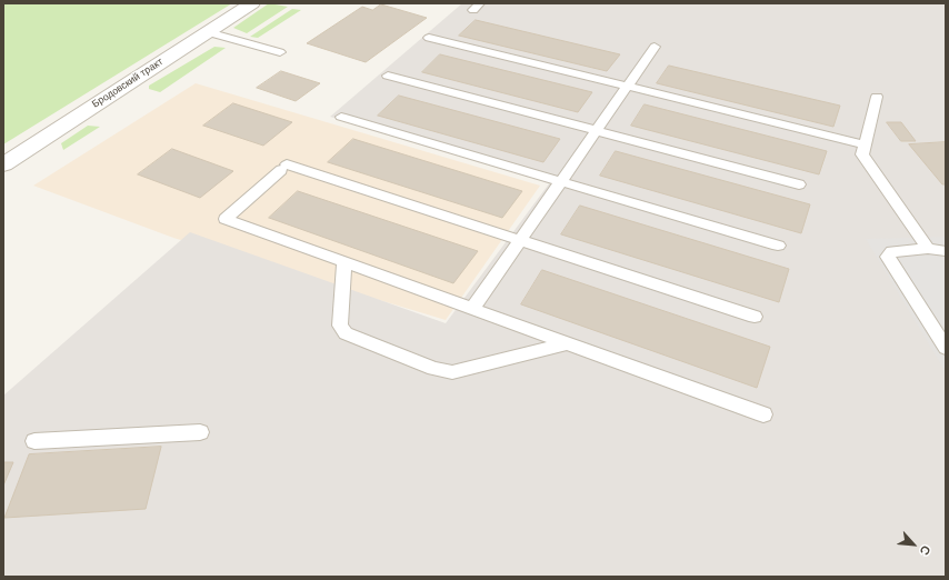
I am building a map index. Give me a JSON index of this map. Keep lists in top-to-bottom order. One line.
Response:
{"streets":{"street":["Бродовский тракт"]},"north":"bottom right"}
